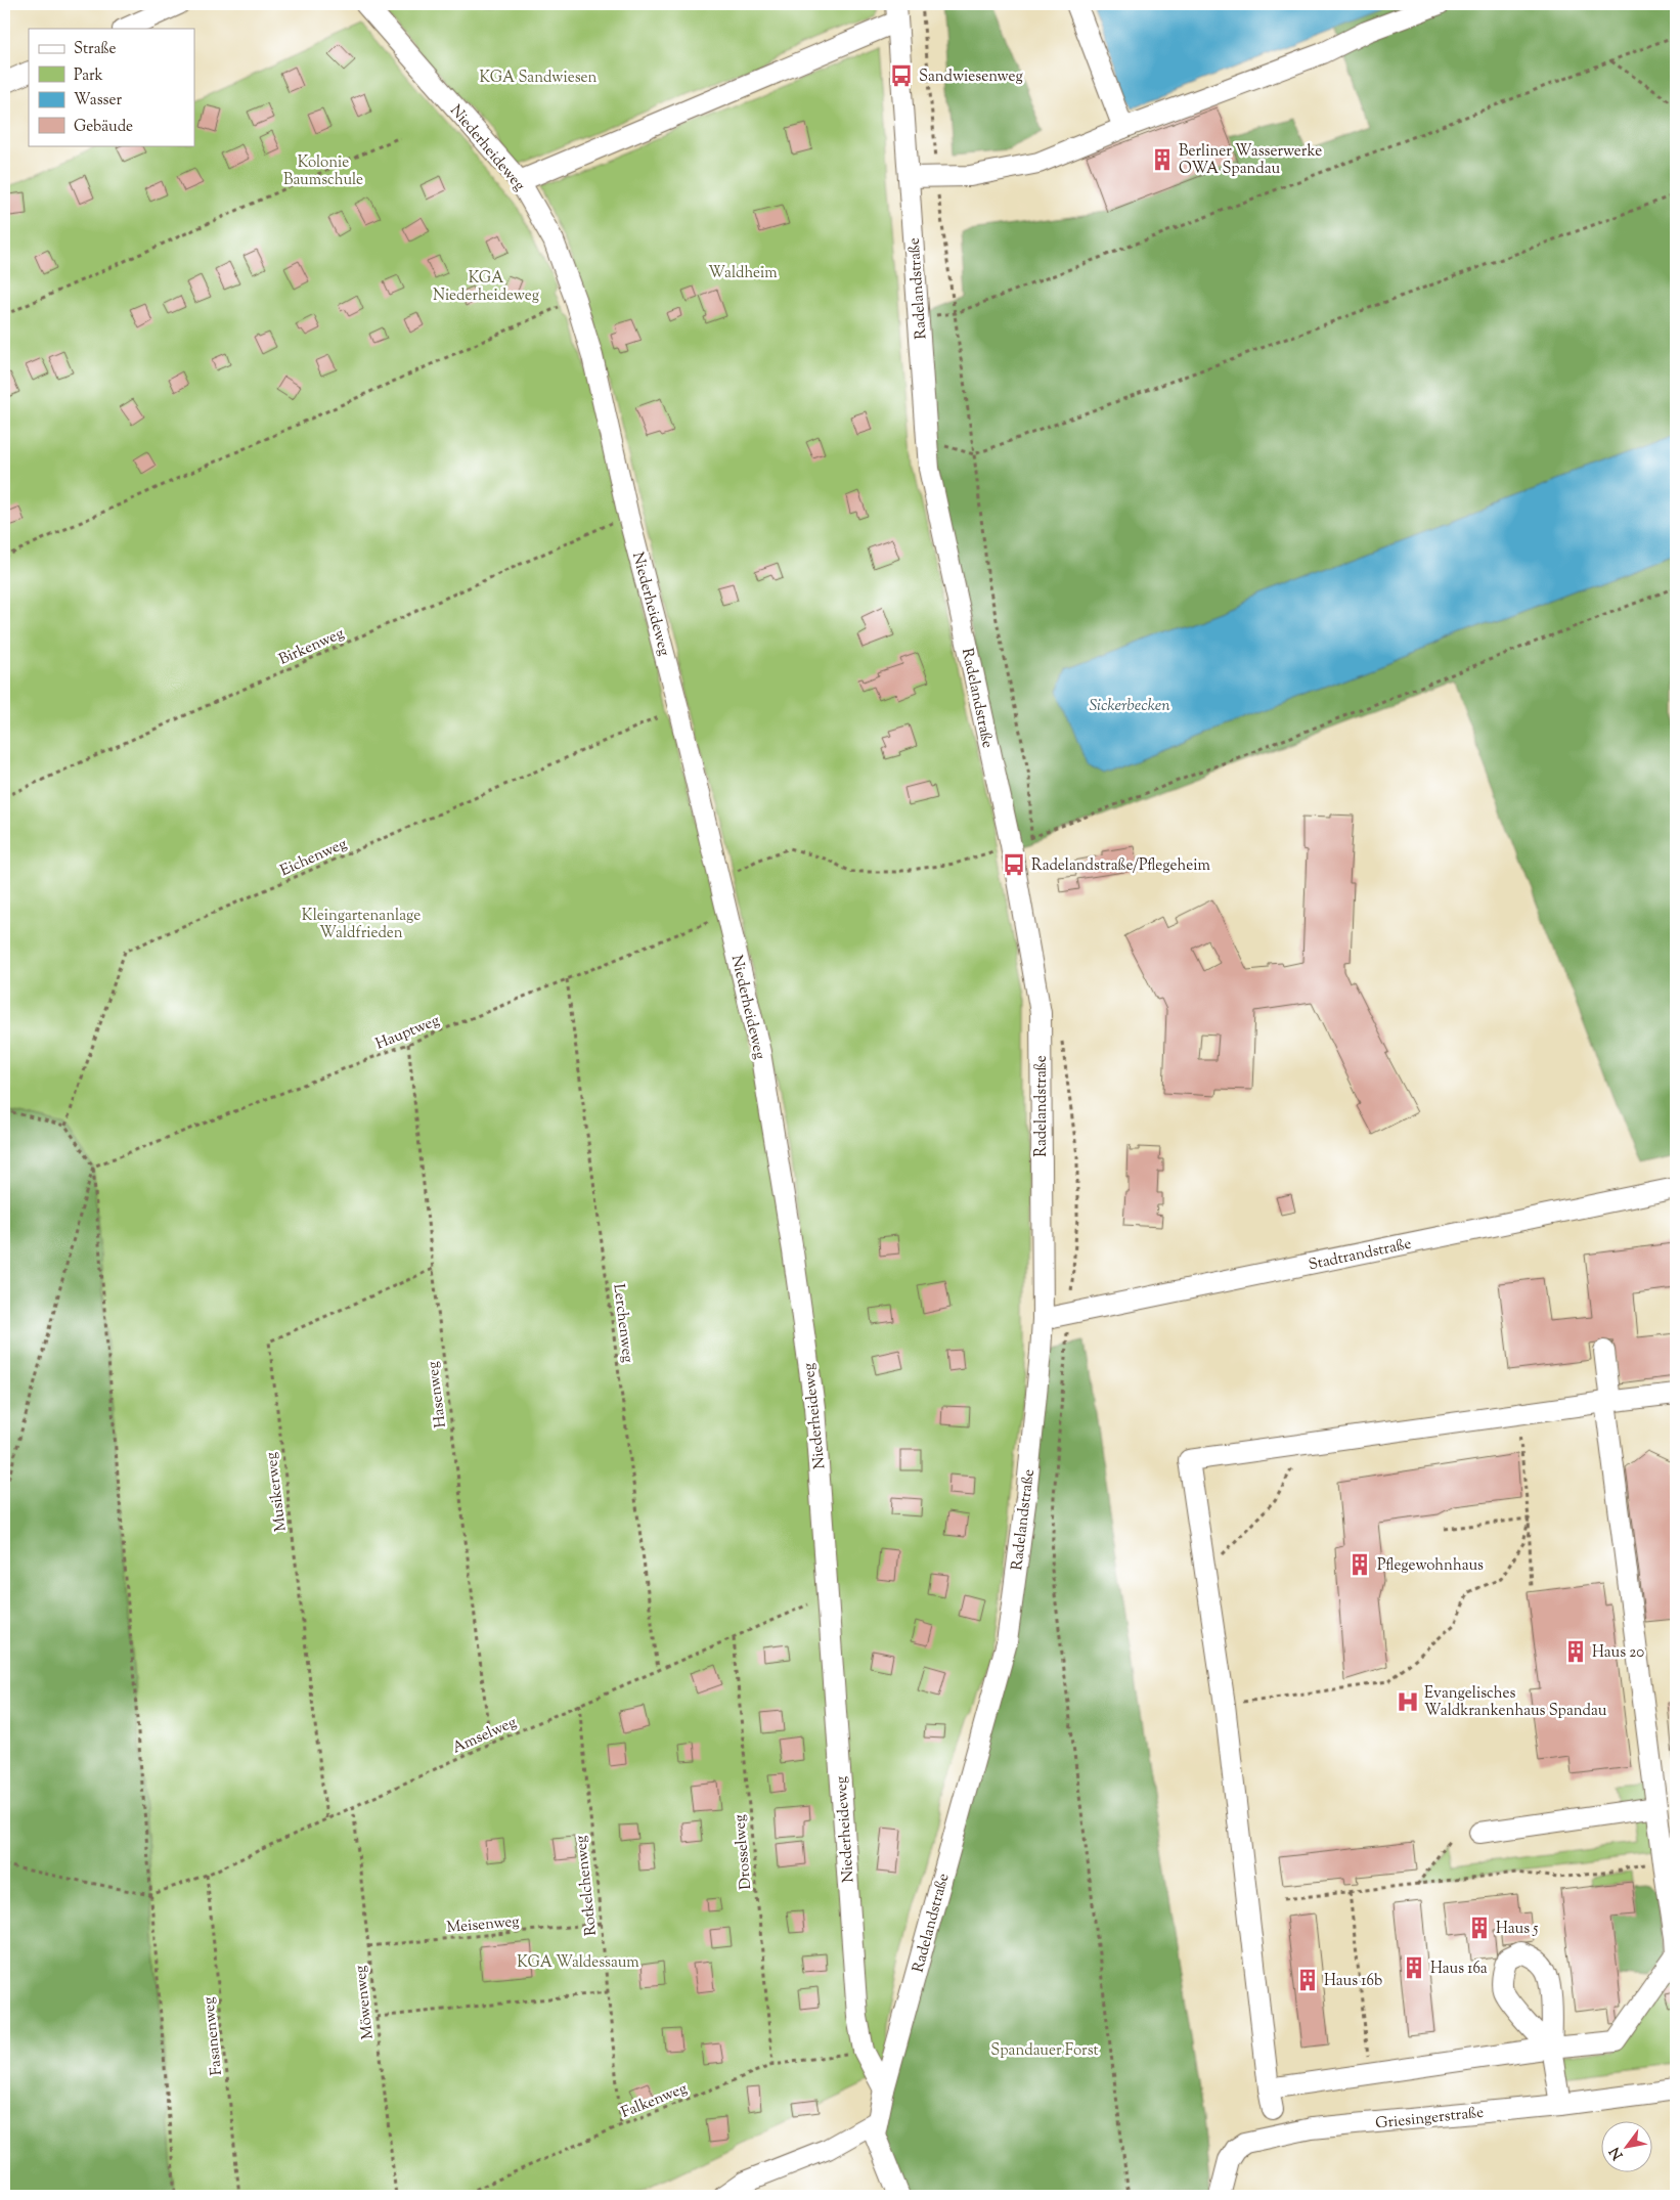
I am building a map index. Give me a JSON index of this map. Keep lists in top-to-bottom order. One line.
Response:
{"streets":{"street":["Niederheideweg","Radelandstraße","Stadtrandstraße","Griesingerstraße"],"path":["Birkenweg","Eichenweg","Hauptweg","Lerchenweg","Hasenweg","Musikerweg","Amselweg","Drosselweg","Rotkelchenweg","Meisenweg","Möwenweg","Fasanenweg","Falkenweg"]},"crossings":[["Niederheideweg","Radelandstraße"],["Niederheideweg","Birkenweg"],["Niederheideweg","Eichenweg"],["Niederheideweg","Hauptweg"],["Niederheideweg","Amselweg"],["Niederheideweg","Falkenweg"],["Radelandstraße","Stadtrandstraße"],["Hauptweg","Lerchenweg"],["Hauptweg","Hasenweg"],["Lerchenweg","Amselweg"],["Hasenweg","Musikerweg"],["Hasenweg","Amselweg"],["Musikerweg","Amselweg"],["Amselweg","Drosselweg"],["Amselweg","Rotkelchenweg"],["Amselweg","Möwenweg"],["Amselweg","Fasanenweg"],["Drosselweg","Falkenweg"],["Rotkelchenweg","Meisenweg"],["Rotkelchenweg","Falkenweg"],["Meisenweg","Möwenweg"]],"water":["Sickerbecken"],"parks":["KGA Sandwiesen","Kolonie Baumschule","Waldheim","KGA Niederheideweg","Kleingartenanlage Waldfrieden","KGA Waldessaum","Spandauer Forst"],"places":{"bus stop":["Sandwiesenweg","Radelandstraße/Pflegeheim"],"building":["Berliner Wasserwerke OWA Spandau","Pflegewohnhaus","Haus 20","Haus 5","Haus 16a","Haus 16b"],"hospital":["Evangelisches Waldkrankenhaus Spandau"]},"legend":["Straße","Park","Wasser","Gebäude"],"north":"bottom left"}
